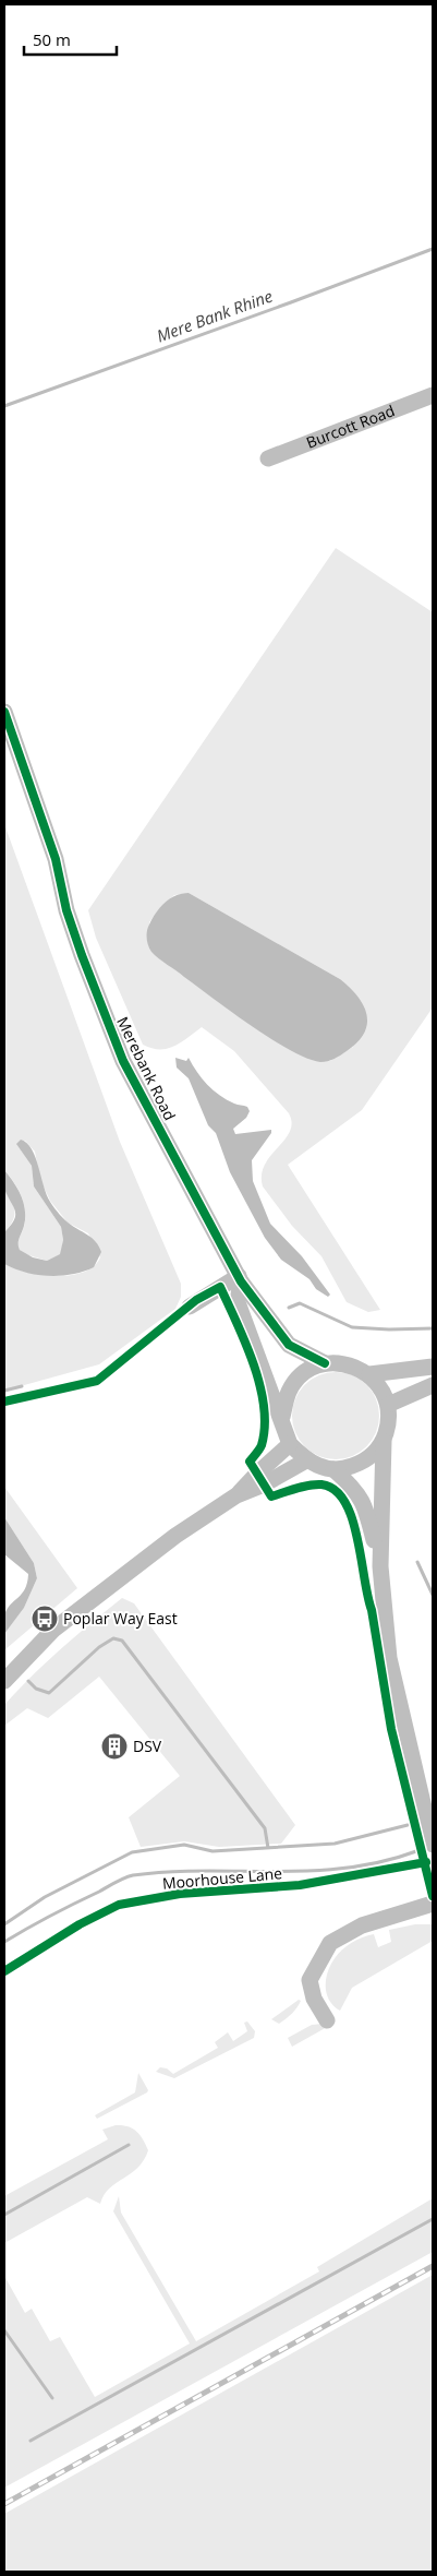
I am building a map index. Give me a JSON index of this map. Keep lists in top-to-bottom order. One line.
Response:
{"streets":{"street":["Burcott Road","Merebank Road"],"cycle path":["Moorhouse Lane"]},"water":["Mere Bank Rhine"],"places":{"bus stop":["Poplar Way East"],"building":["DSV"]},"scale_bar":"50 m"}
